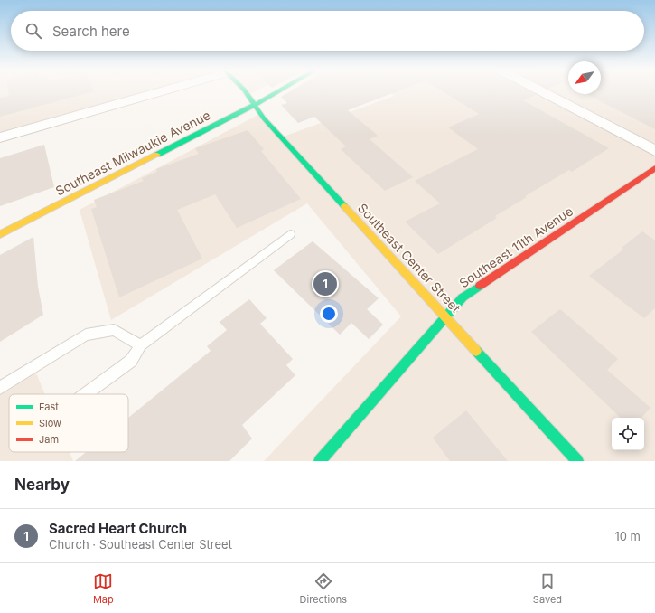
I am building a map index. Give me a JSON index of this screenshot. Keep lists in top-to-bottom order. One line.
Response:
{"streets":{"street":["Southeast Milwaukie Avenue","Southeast 11th Avenue","Southeast Center Street"]},"crossings":[["Southeast Milwaukie Avenue","Southeast Center Street"],["Southeast 11th Avenue","Southeast Center Street"]],"legend":["Fast","Slow","Jam"],"north":"bottom left","page":{"search":"Search here","pins":"1","heading":"Nearby","list":[{"mark":"1","name":"Sacred Heart Church","note":"Church · Southeast Center Street","value":"10 m"}],"nav":["Map","Directions","Saved"]}}
